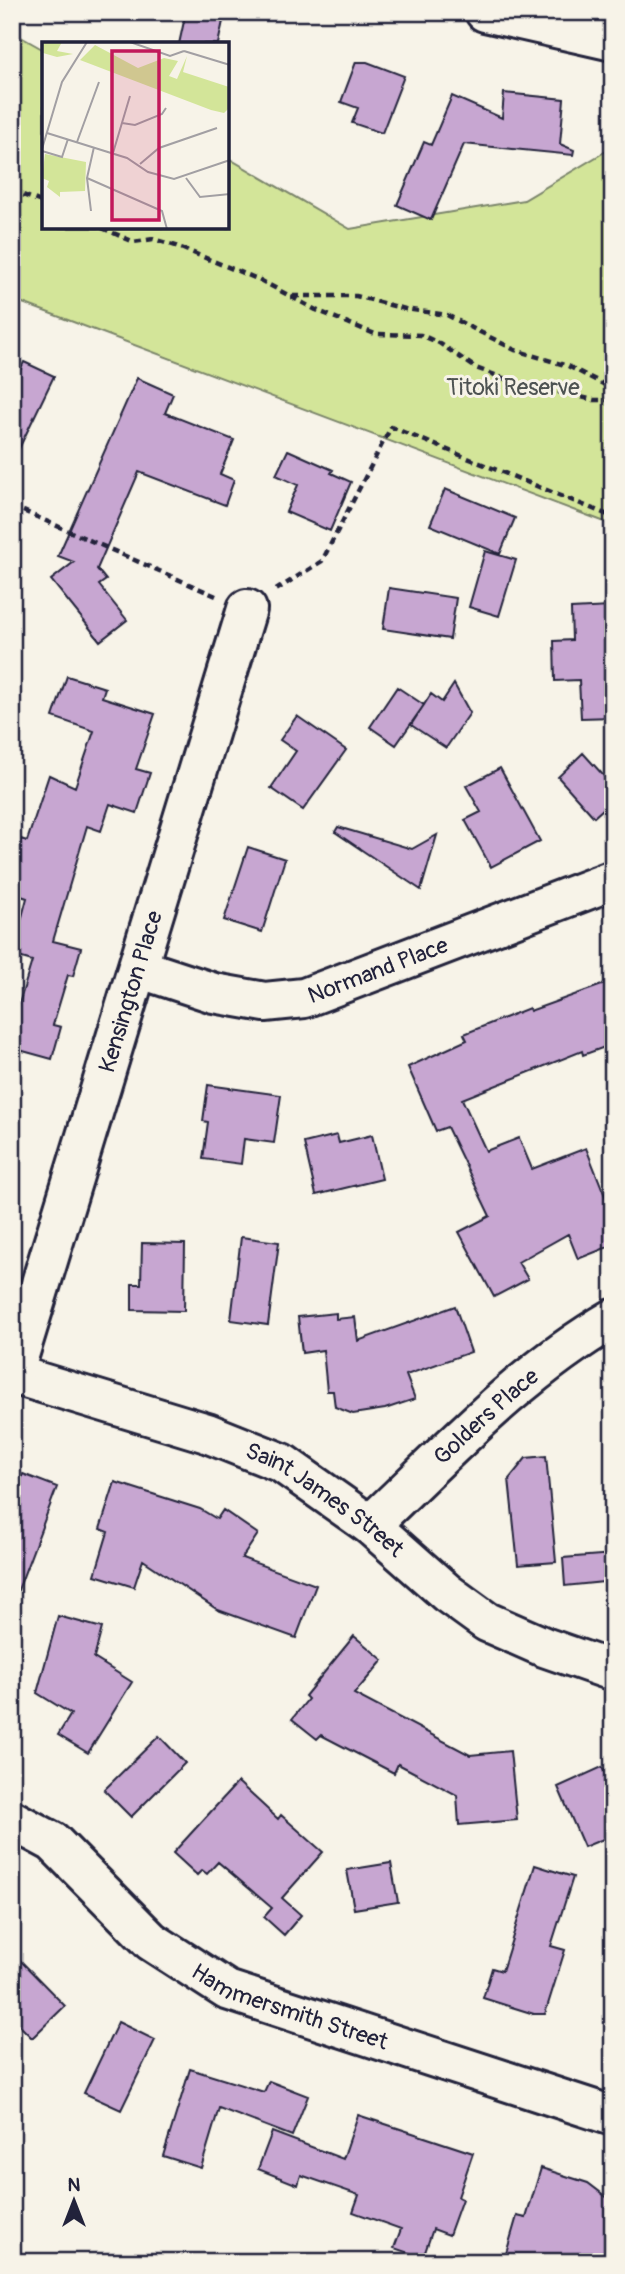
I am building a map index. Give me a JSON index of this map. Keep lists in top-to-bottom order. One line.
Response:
{"streets":{"street":["Normand Place","Kensington Place","Golders Place","Saint James Street","Hammersmith Street"]},"crossings":[["Normand Place","Kensington Place"],["Kensington Place","Saint James Street"],["Golders Place","Saint James Street"]],"parks":["Titoki Reserve"],"north":"top"}
